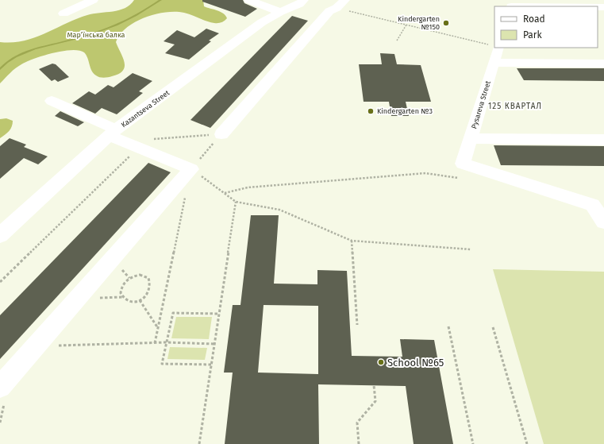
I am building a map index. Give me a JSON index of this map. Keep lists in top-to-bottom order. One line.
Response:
{"streets":{"street":["Pysareva Street","Kazantseva Street"]},"districts":["125 КВАРТАЛ"],"parks":["Мар’їнська балка"],"places":["Kindergarten №150","Kindergarten №3","School №65"],"legend":["Road","Park"]}
